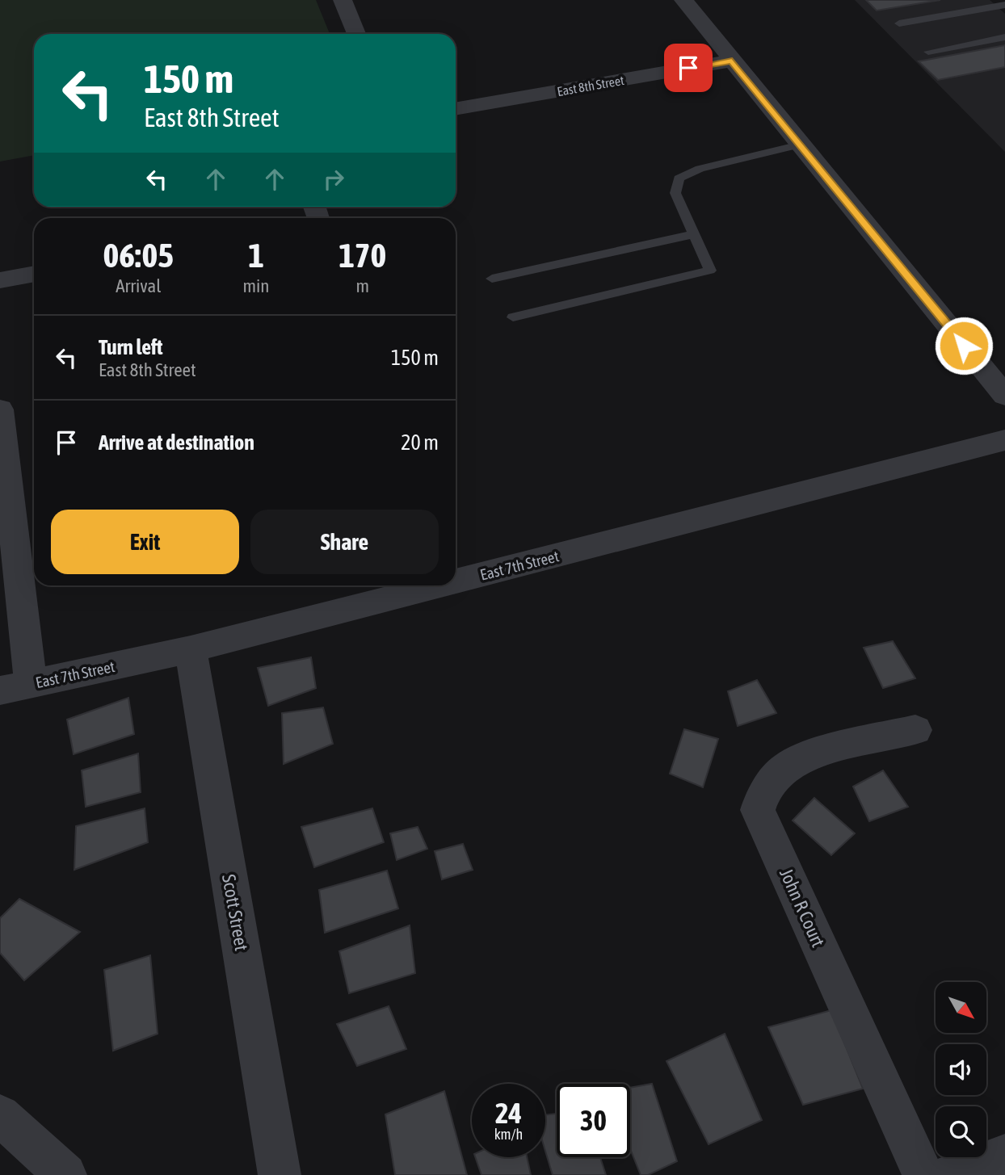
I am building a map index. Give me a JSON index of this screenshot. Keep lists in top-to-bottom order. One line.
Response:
{"streets":{"street":["East 8th Street","East 7th Street","John R Court","Scott Street"]},"crossings":[["East 7th Street","Scott Street"]],"north":"bottom right","page":{"turn":["150 m","East 8th Street"],"eta":["06:05","Arrival","1","min","170","m"],"list":[{"name":"Turn left","note":"East 8th Street","value":"150 m"},{"name":"Arrive at destination","value":"20 m"}],"buttons":["Exit","Share"],"speed":"24 km/h","limit":"30"}}
